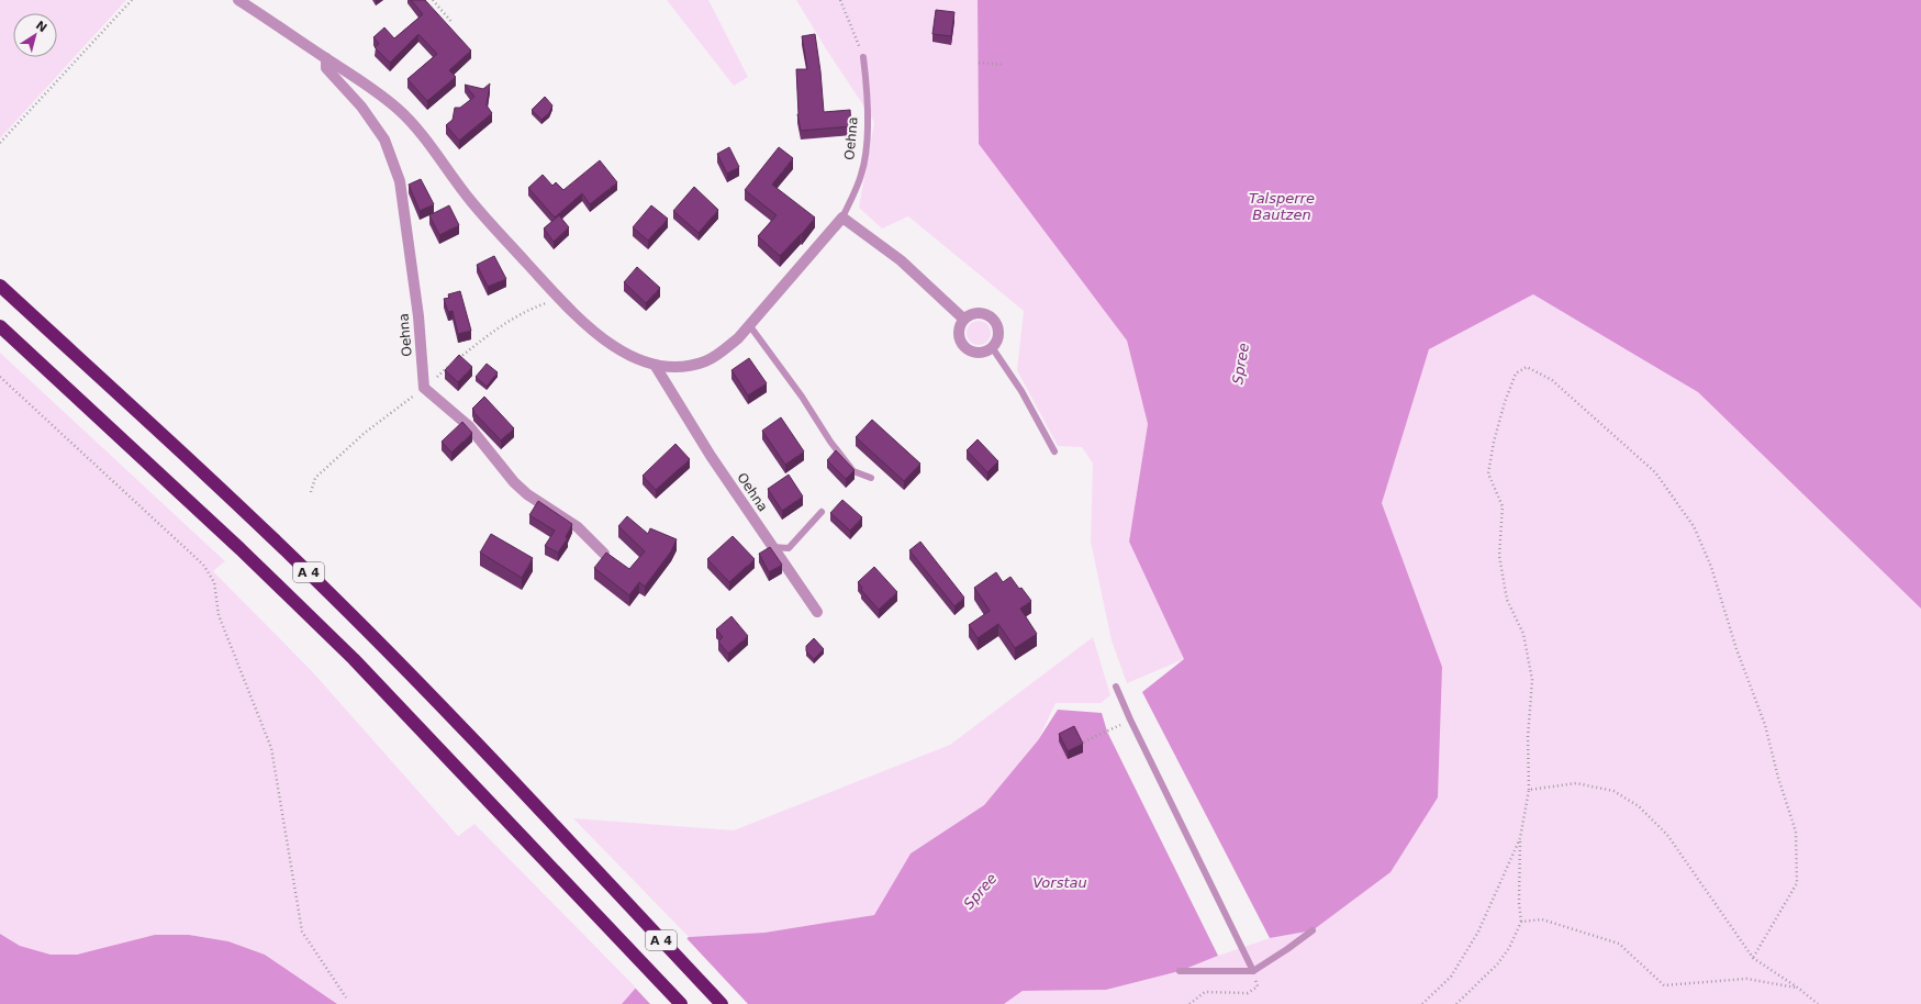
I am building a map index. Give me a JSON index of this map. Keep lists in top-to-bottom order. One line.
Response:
{"streets":{"highway":["A 4"],"street":["Oehna"]},"water":["Talsperre Bautzen","Spree","Vorstau"],"north":"top right"}
